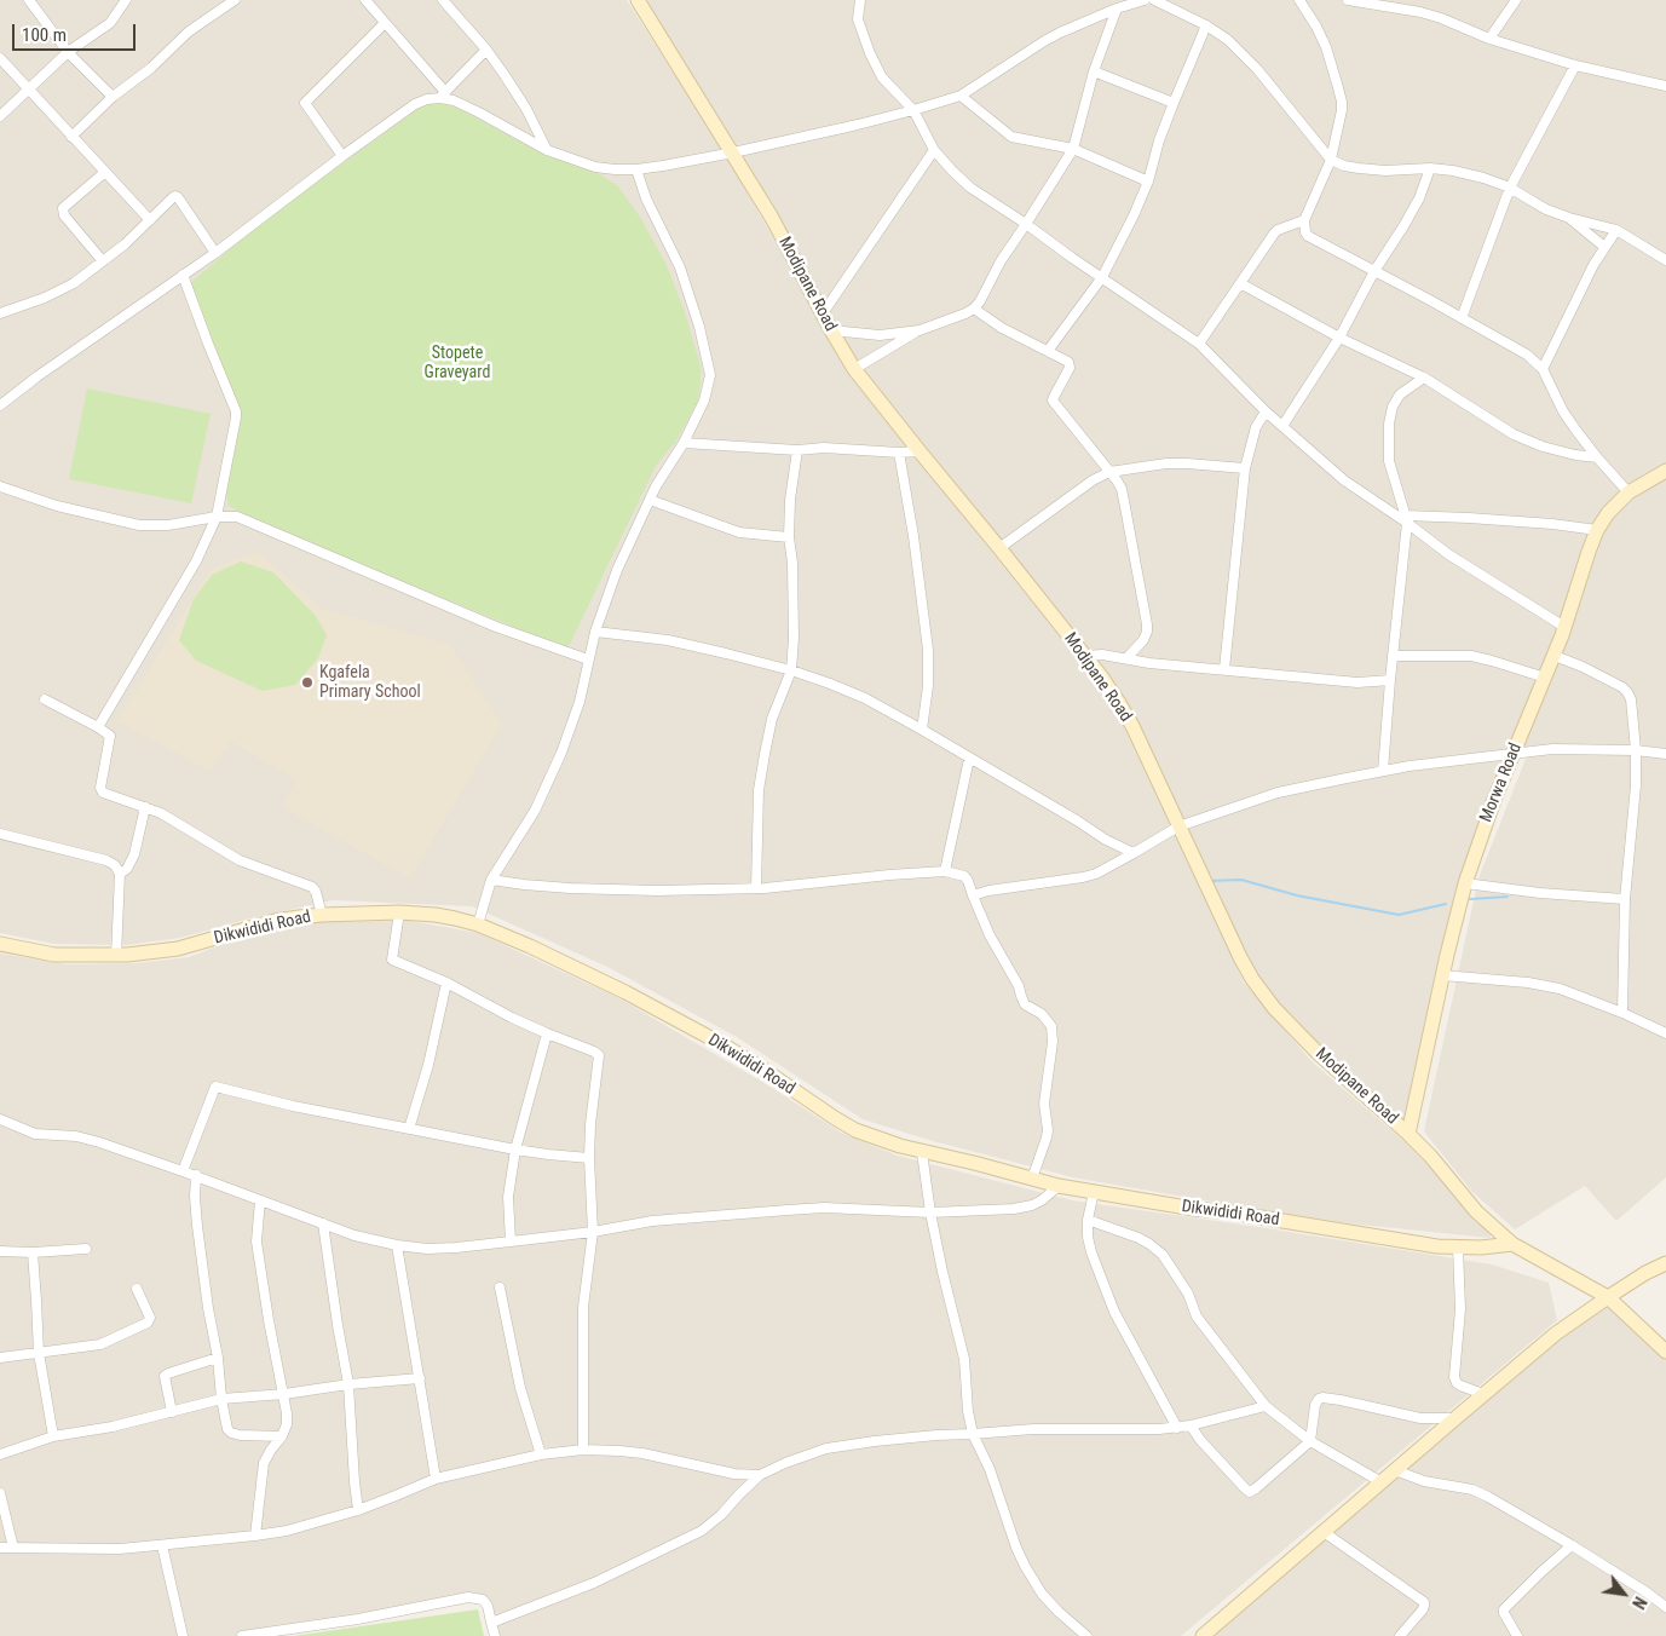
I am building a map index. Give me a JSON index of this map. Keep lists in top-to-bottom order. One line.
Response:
{"streets":{"main road":["Modipane Road","Morwa Road","Dikwididi Road"]},"crossings":[["Modipane Road","Morwa Road"],["Modipane Road","Dikwididi Road"]],"parks":["Stopete Graveyard"],"places":["Kgafela Primary School"],"scale_bar":"100 m","north":"bottom right"}
